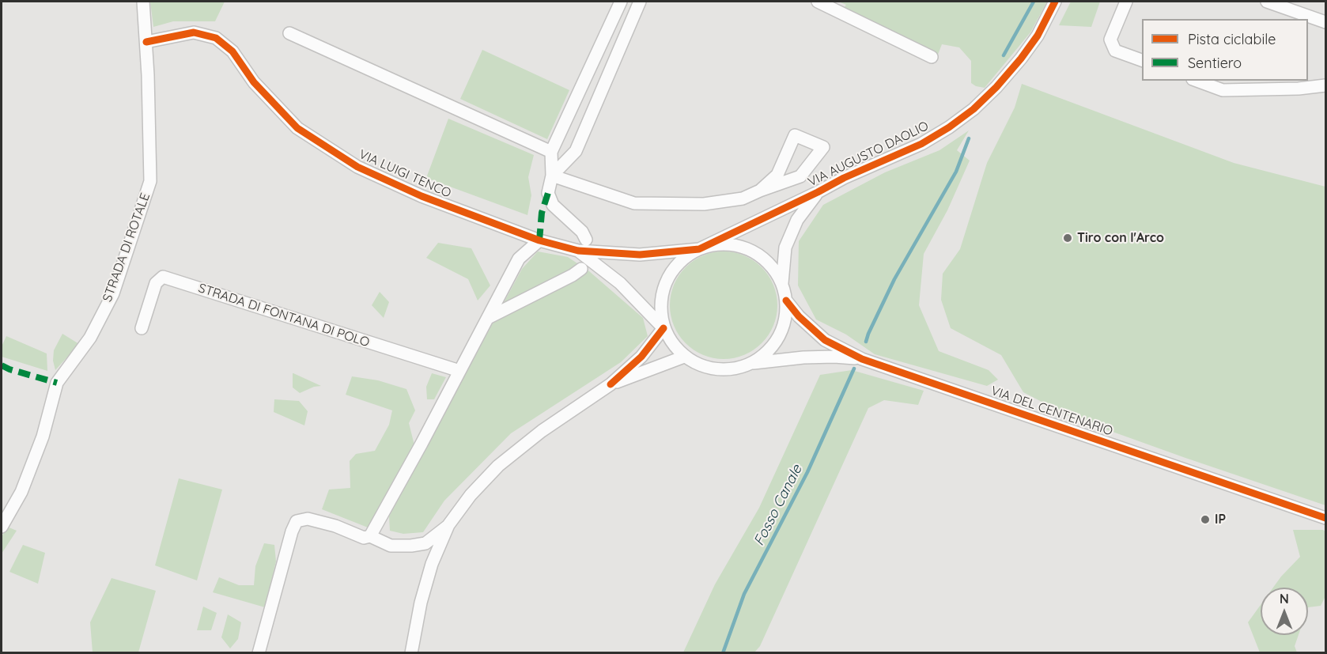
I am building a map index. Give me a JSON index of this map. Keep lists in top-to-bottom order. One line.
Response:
{"streets":{"street":["VIA AUGUSTO DAOLIO","VIA LUIGI TENCO","STRADA DI ROTALE","STRADA DI FONTANA DI POLO","VIA DEL CENTENARIO"]},"crossings":[["VIA AUGUSTO DAOLIO","VIA LUIGI TENCO"],["VIA AUGUSTO DAOLIO","VIA DEL CENTENARIO"],["VIA LUIGI TENCO","STRADA DI ROTALE"],["VIA LUIGI TENCO","VIA DEL CENTENARIO"]],"water":["Fosso Canale"],"places":["Tiro con l'Arco","IP"],"legend":["Pista ciclabile","Sentiero"],"north":"top"}
